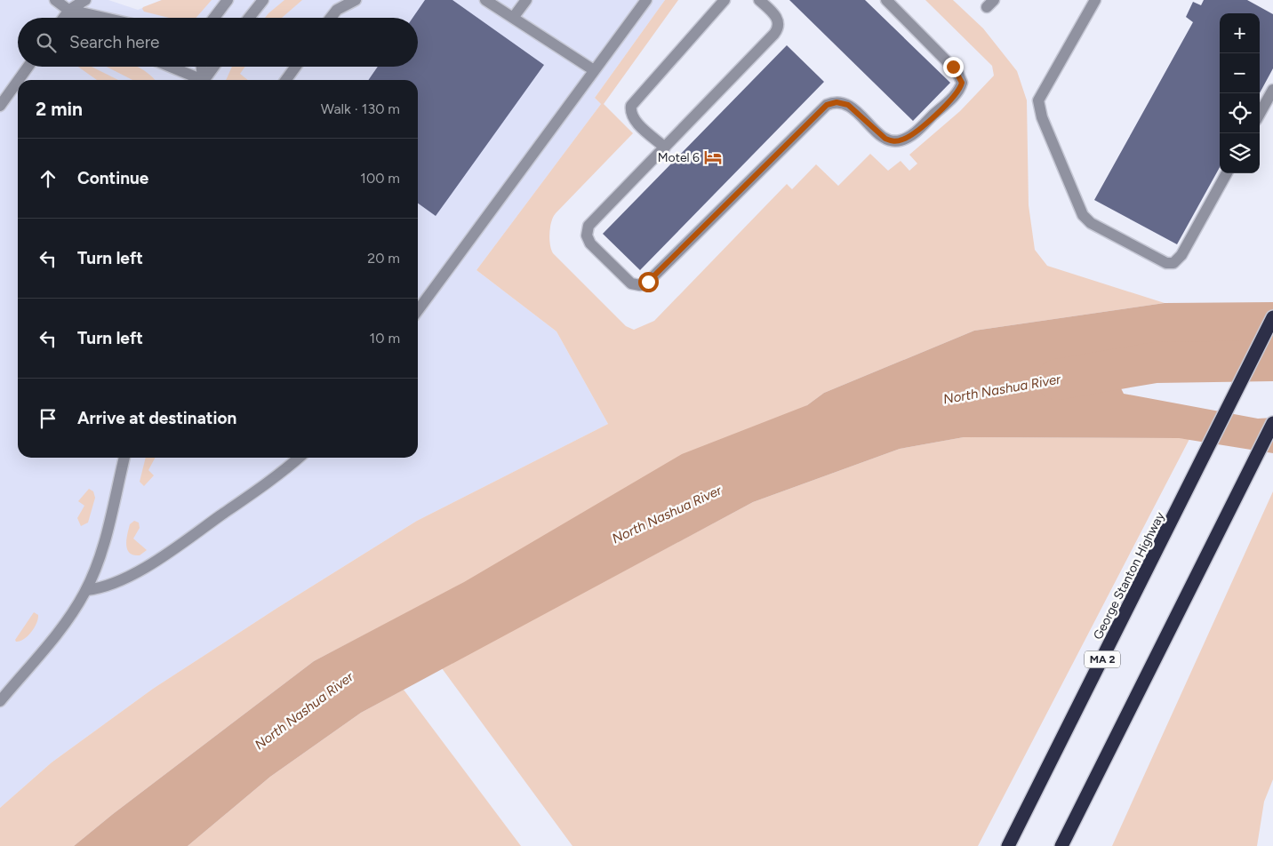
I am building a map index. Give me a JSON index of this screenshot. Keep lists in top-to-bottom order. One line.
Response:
{"streets":{"highway":["George Stanton Highway","MA 2"]},"water":["North Nashua River"],"places":{"hotel":["Motel 6"]},"page":{"map_buttons":["+","−"],"search":"Search here","heading":["2 min","Walk · 130 m"],"list":[["Continue","100 m"],["Turn left","20 m"],["Turn left","10 m"],"Arrive at destination"]}}
